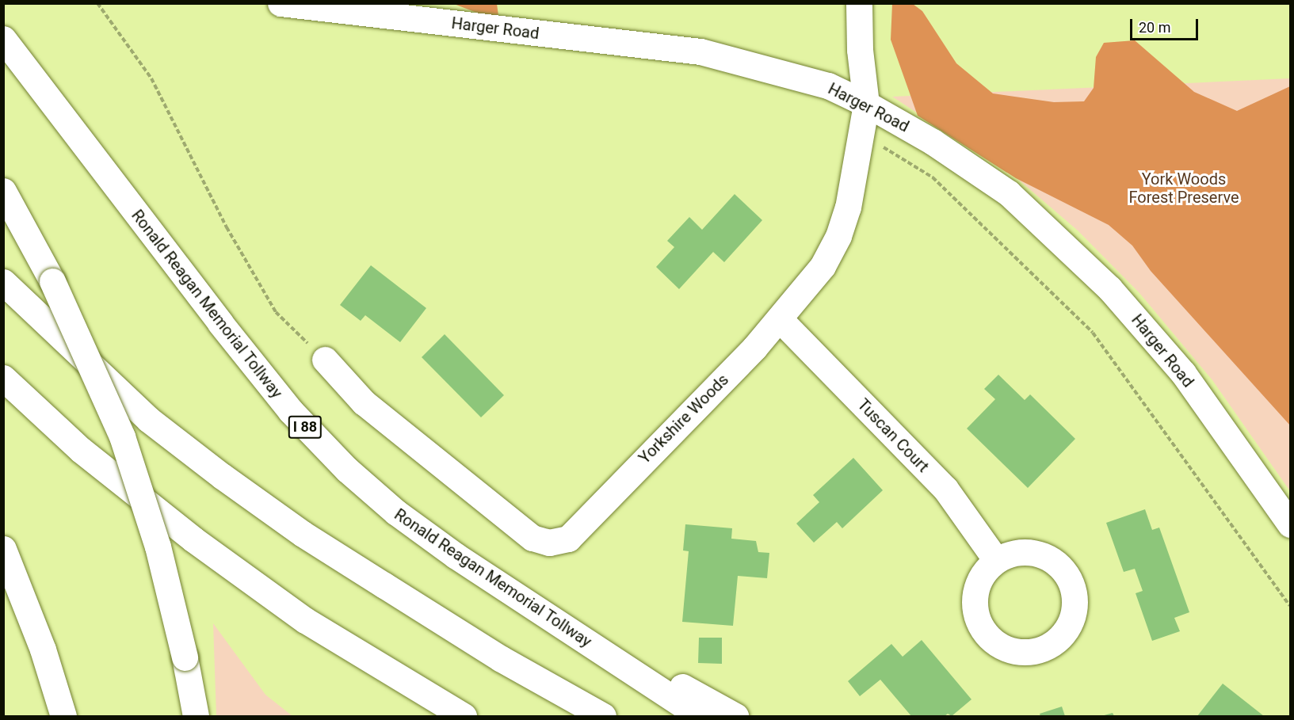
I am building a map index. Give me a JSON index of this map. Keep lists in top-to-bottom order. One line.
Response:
{"streets":{"main road":["Harger Road","Ronald Reagan Memorial Tollway","Yorkshire Woods","I 88","Tuscan Court"]},"crossings":[["Harger Road","Yorkshire Woods"],["Yorkshire Woods","Tuscan Court"]],"parks":["York Woods Forest Preserve"],"scale_bar":"20 m"}
